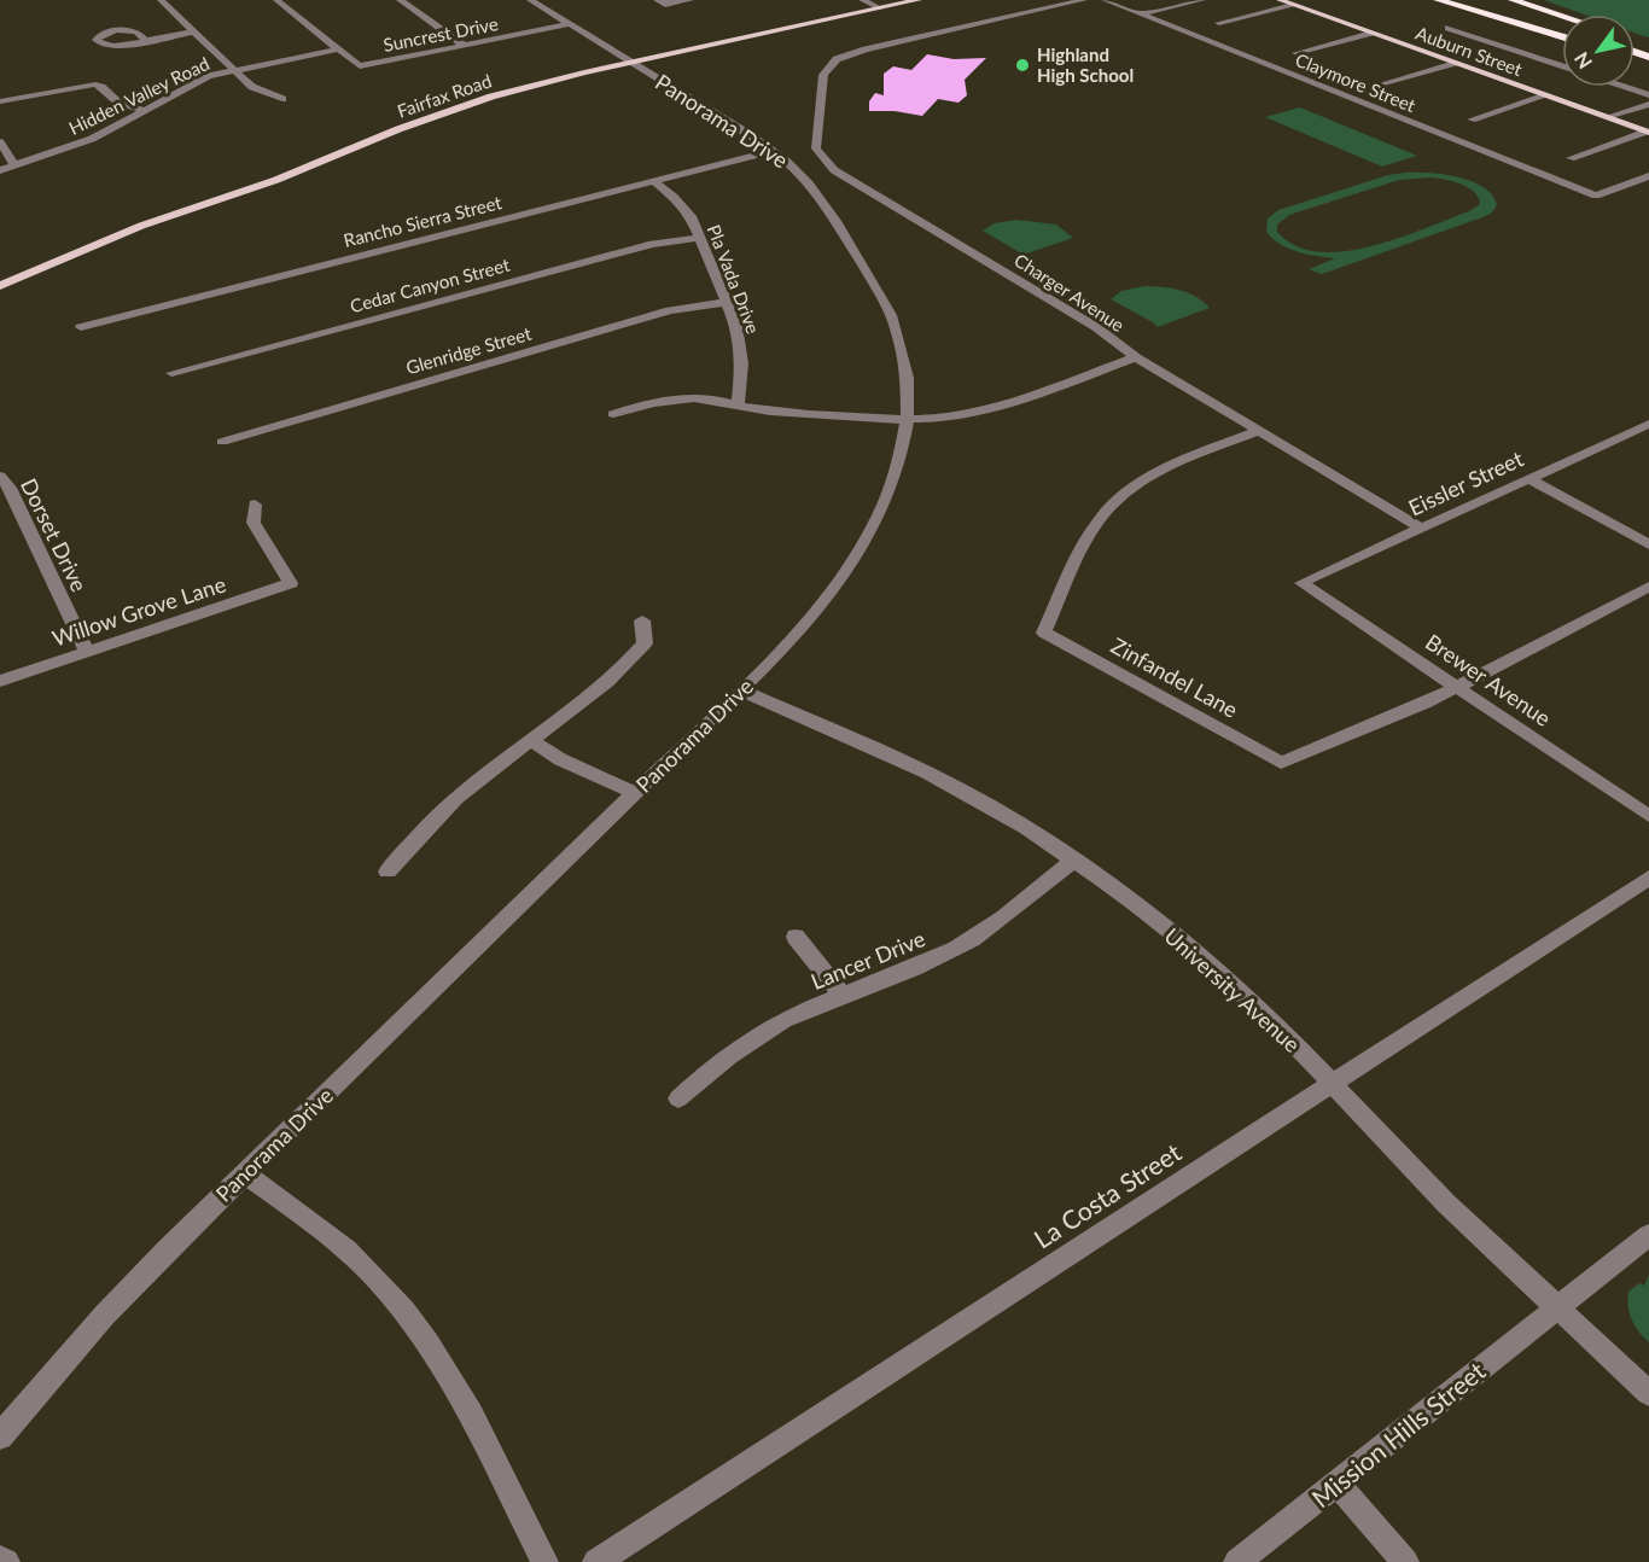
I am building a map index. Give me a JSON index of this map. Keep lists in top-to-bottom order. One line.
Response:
{"streets":{"main road":["Auburn Street","Fairfax Road"],"street":["Suncrest Drive","Claymore Street","Hidden Valley Road","Panorama Drive","Rancho Sierra Street","Pla Vada Drive","Cedar Canyon Street","Charger Avenue","Glenridge Street","Eissler Street","Dorset Drive","Willow Grove Lane","Zinfandel Lane","Brewer Avenue","Lancer Drive","University Avenue","La Costa Street","Mission Hills Street"]},"crossings":[["Suncrest Drive","Hidden Valley Road"],["Suncrest Drive","Panorama Drive"],["Fairfax Road","Panorama Drive"],["Panorama Drive","Rancho Sierra Street"],["Panorama Drive","University Avenue"],["Rancho Sierra Street","Pla Vada Drive"],["Pla Vada Drive","Cedar Canyon Street"],["Pla Vada Drive","Glenridge Street"],["Charger Avenue","Eissler Street"],["Charger Avenue","Zinfandel Lane"],["Eissler Street","Brewer Avenue"],["Dorset Drive","Willow Grove Lane"],["Zinfandel Lane","Brewer Avenue"],["Lancer Drive","University Avenue"],["University Avenue","La Costa Street"],["University Avenue","Mission Hills Street"]],"places":["Highland High School"],"north":"bottom left"}
